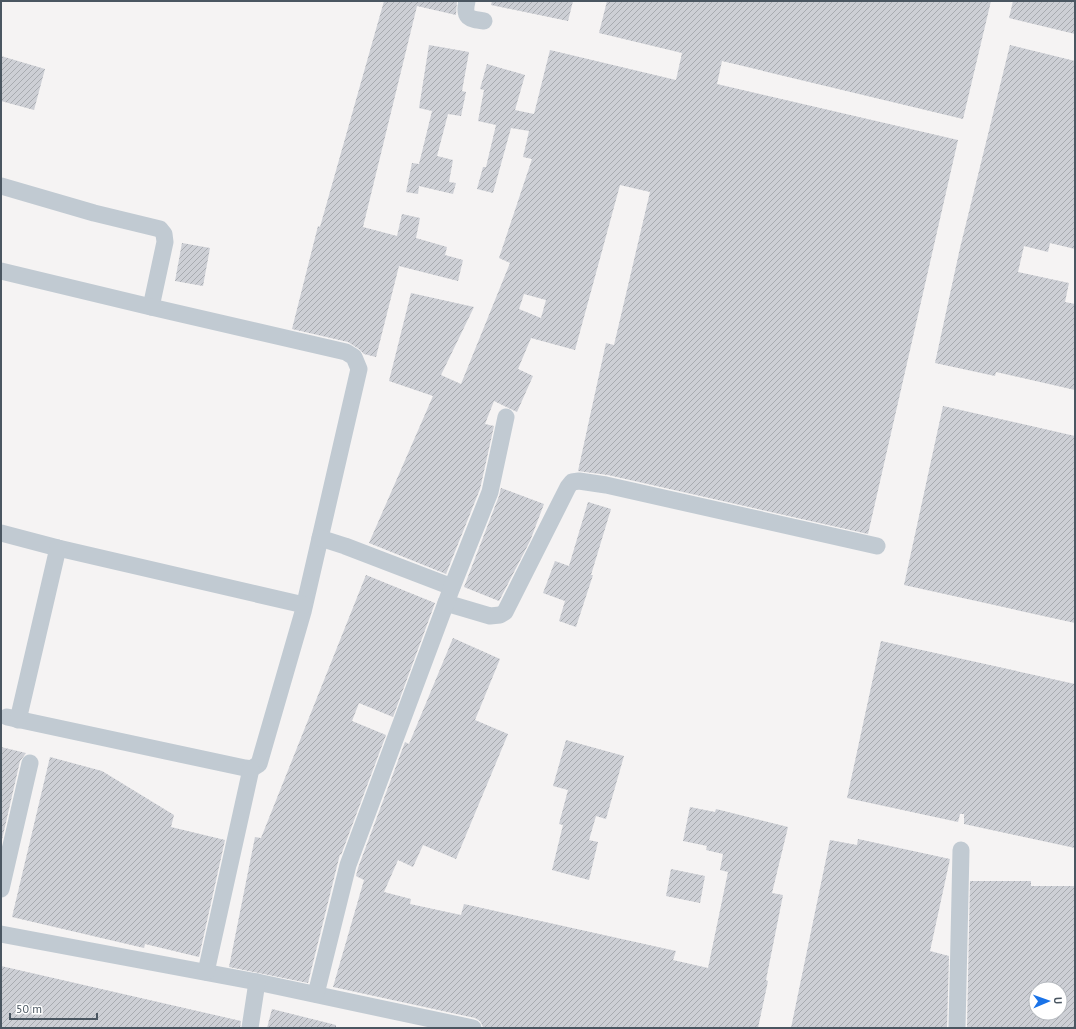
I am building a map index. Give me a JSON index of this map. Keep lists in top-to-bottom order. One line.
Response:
{"scale_bar":"50 m","north":"right"}
